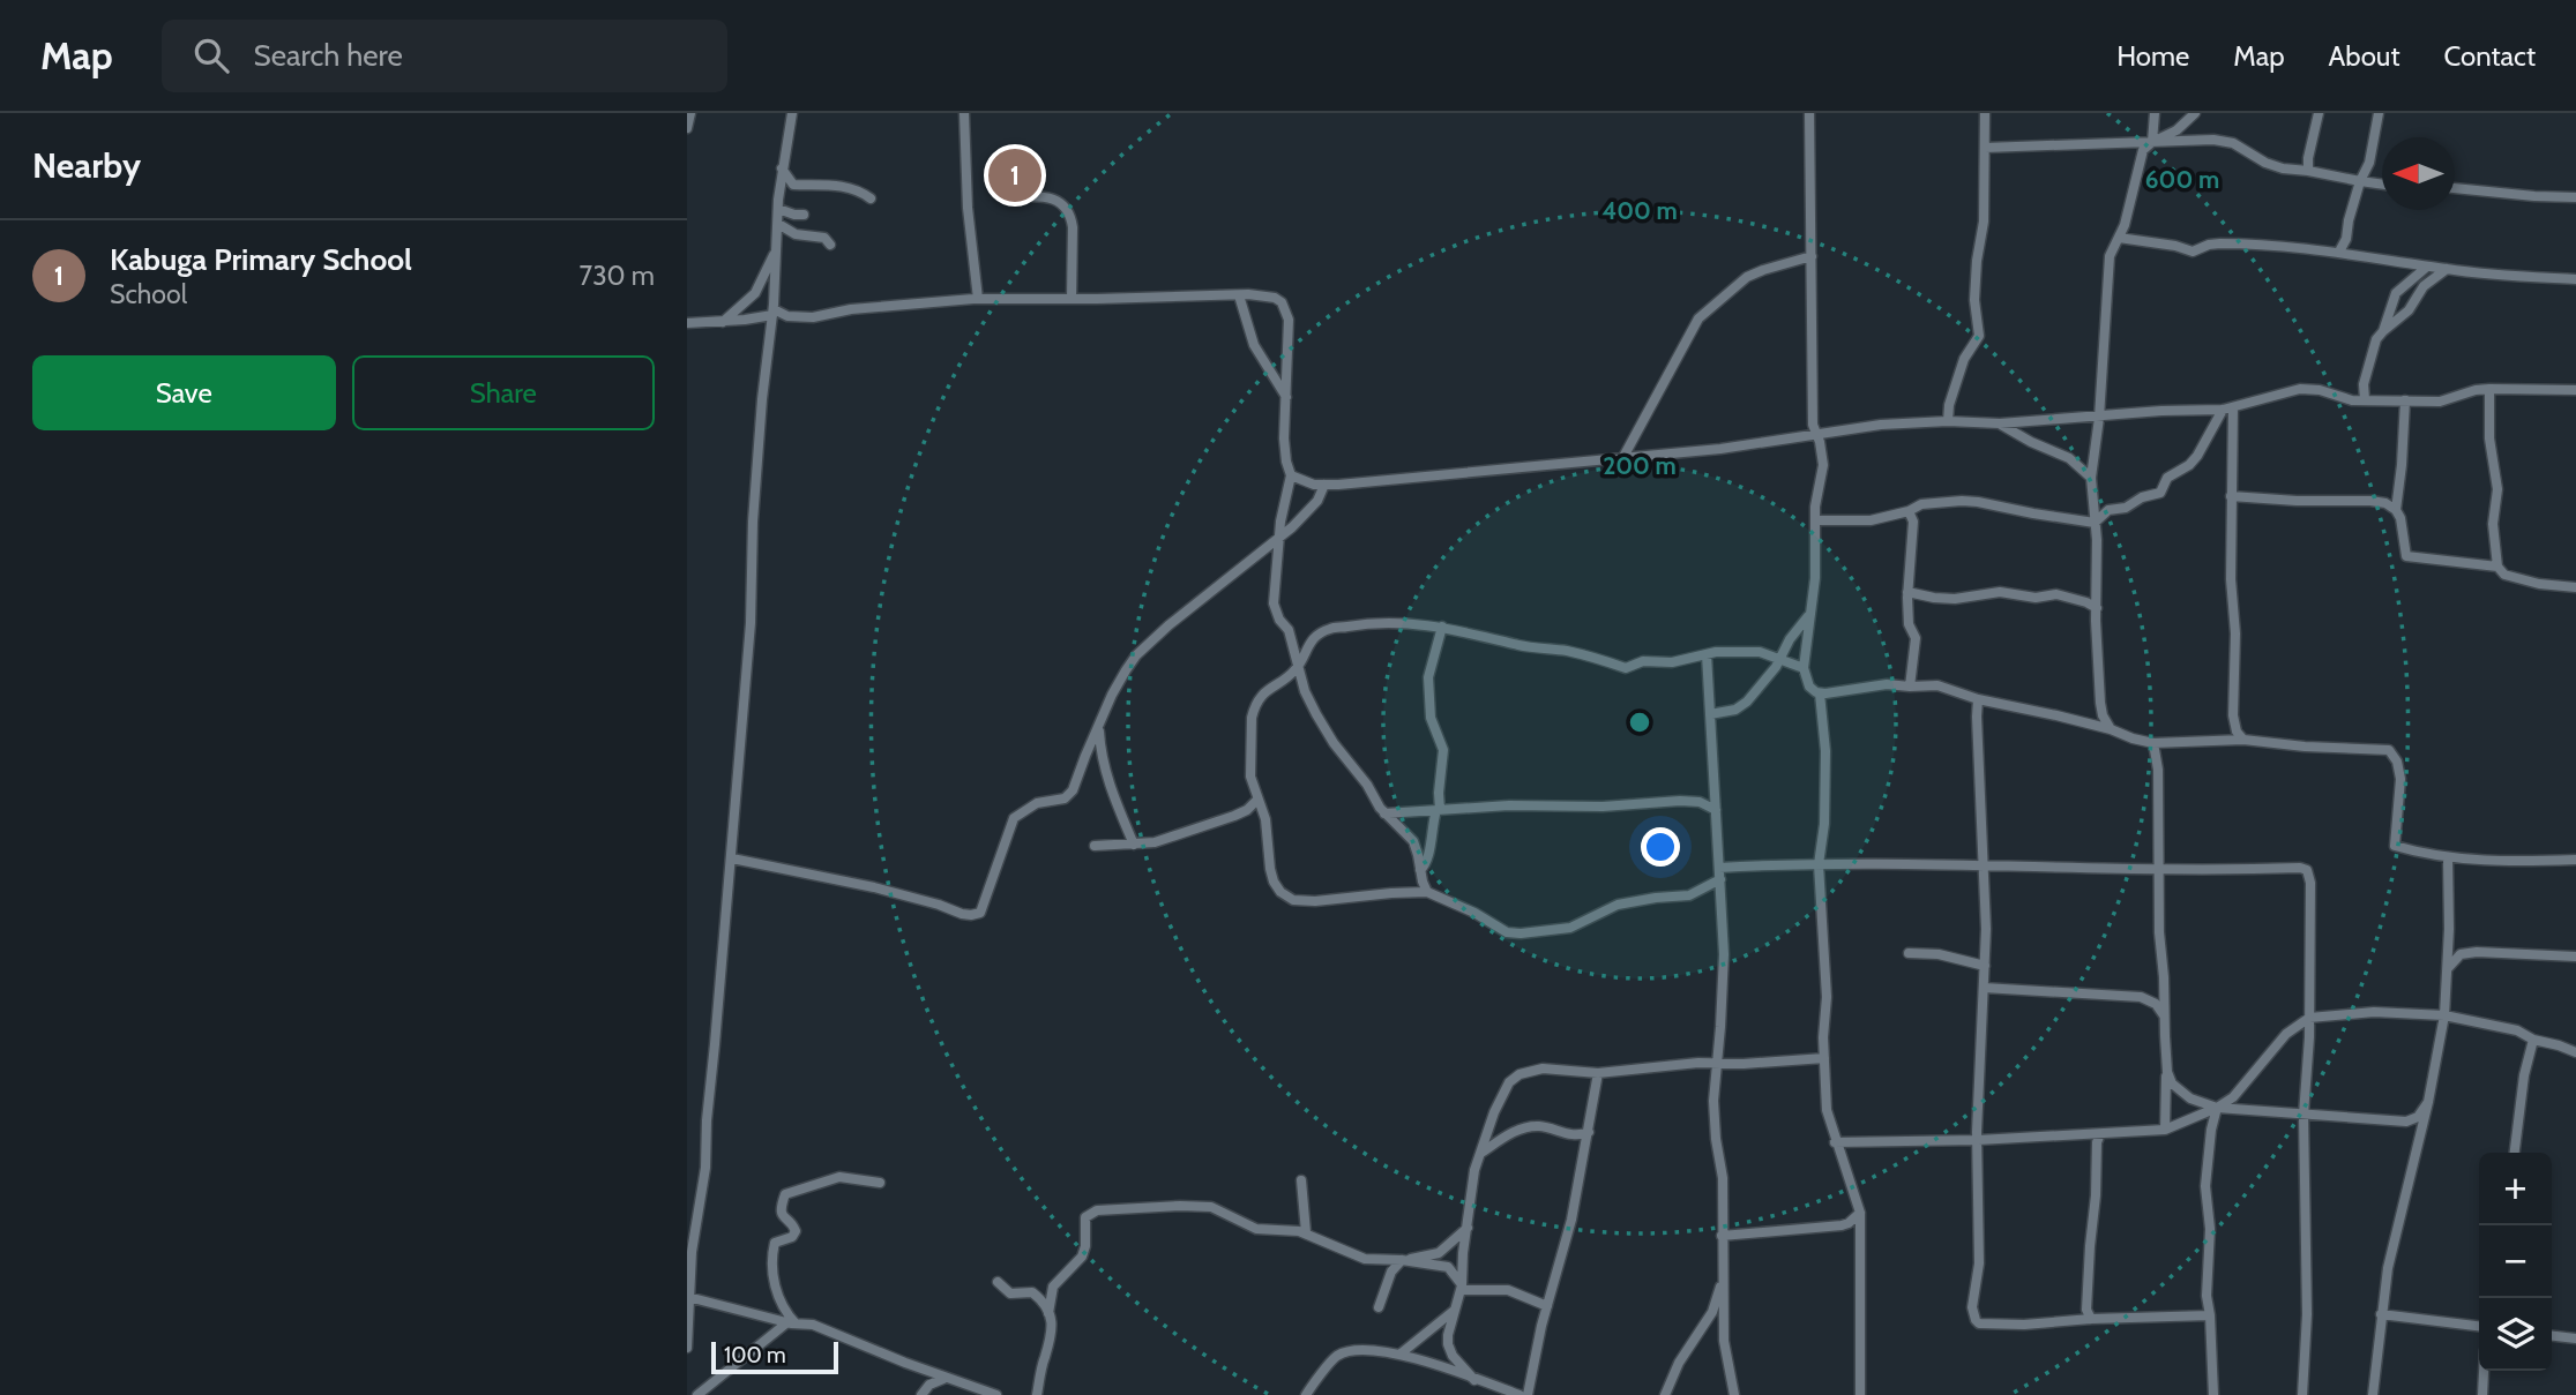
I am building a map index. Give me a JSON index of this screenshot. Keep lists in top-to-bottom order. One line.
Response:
{"scale_bar":"100 m","north":"left","page":{"header":"Map","search":"Search here","nav":["Home","Map","About","Contact"],"heading":"Nearby","pins":"1","list":[{"mark":"1","name":"Kabuga Primary School","note":"School","value":"730 m"}],"buttons":["Save","Share"],"map_buttons":["+","−"],"scale":"100 m"},"rings":["600 m","400 m","200 m"]}
